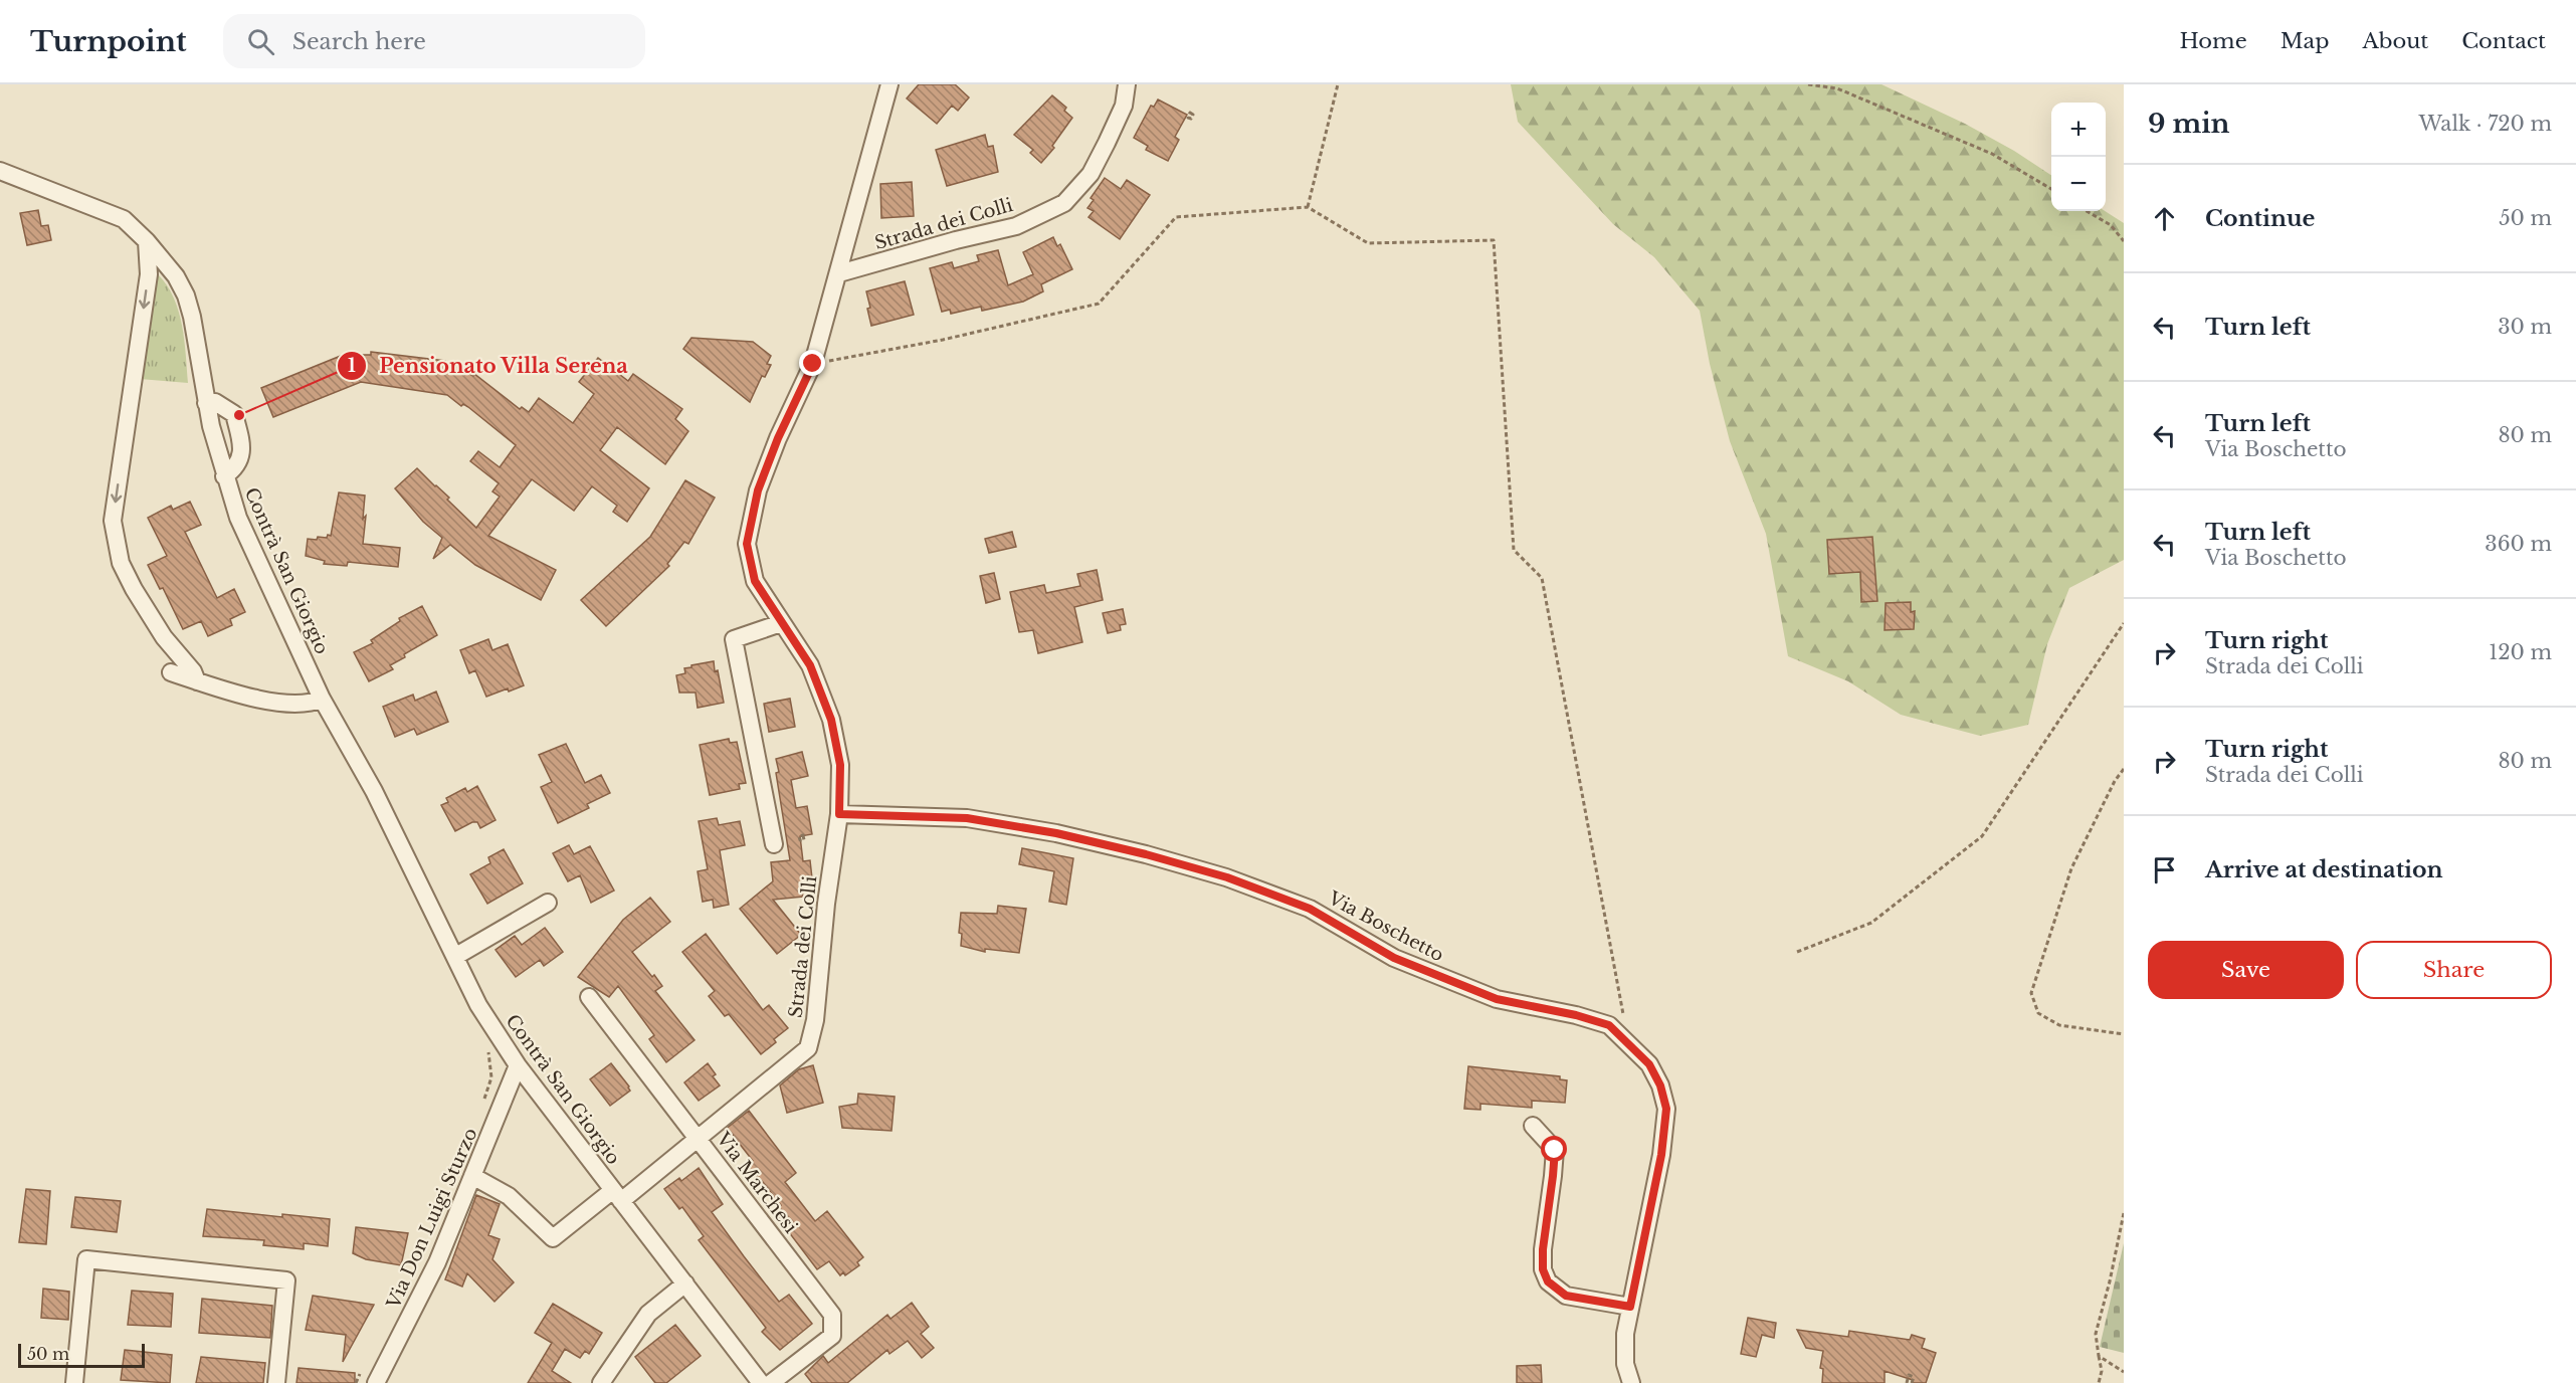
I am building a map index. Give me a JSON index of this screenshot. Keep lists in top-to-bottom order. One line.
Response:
{"streets":{"street":["Strada dei Colli","Contrà San Giorgio","Via Boschetto","Via Marchesi","Via Don Luigi Sturzo"]},"crossings":[["Strada dei Colli","Contrà San Giorgio"],["Strada dei Colli","Via Boschetto"],["Strada dei Colli","Via Marchesi"],["Strada dei Colli","Via Don Luigi Sturzo"],["Contrà San Giorgio","Via Don Luigi Sturzo"]],"places":["Pensionato Villa Serena"],"scale_bar":"50 m","page":{"header":"Turnpoint","search":"Search here","nav":["Home","Map","About","Contact"],"heading":["9 min","Walk · 720 m"],"map_buttons":["+","−"],"list":[["Continue","50 m"],["Turn left","30 m"],["Turn left","Via Boschetto","80 m"],["Turn left","Via Boschetto","360 m"],["Turn right","Strada dei Colli","120 m"],["Turn right","Strada dei Colli","80 m"],"Arrive at destination"],"buttons":["Save","Share"],"scale":"50 m"}}
